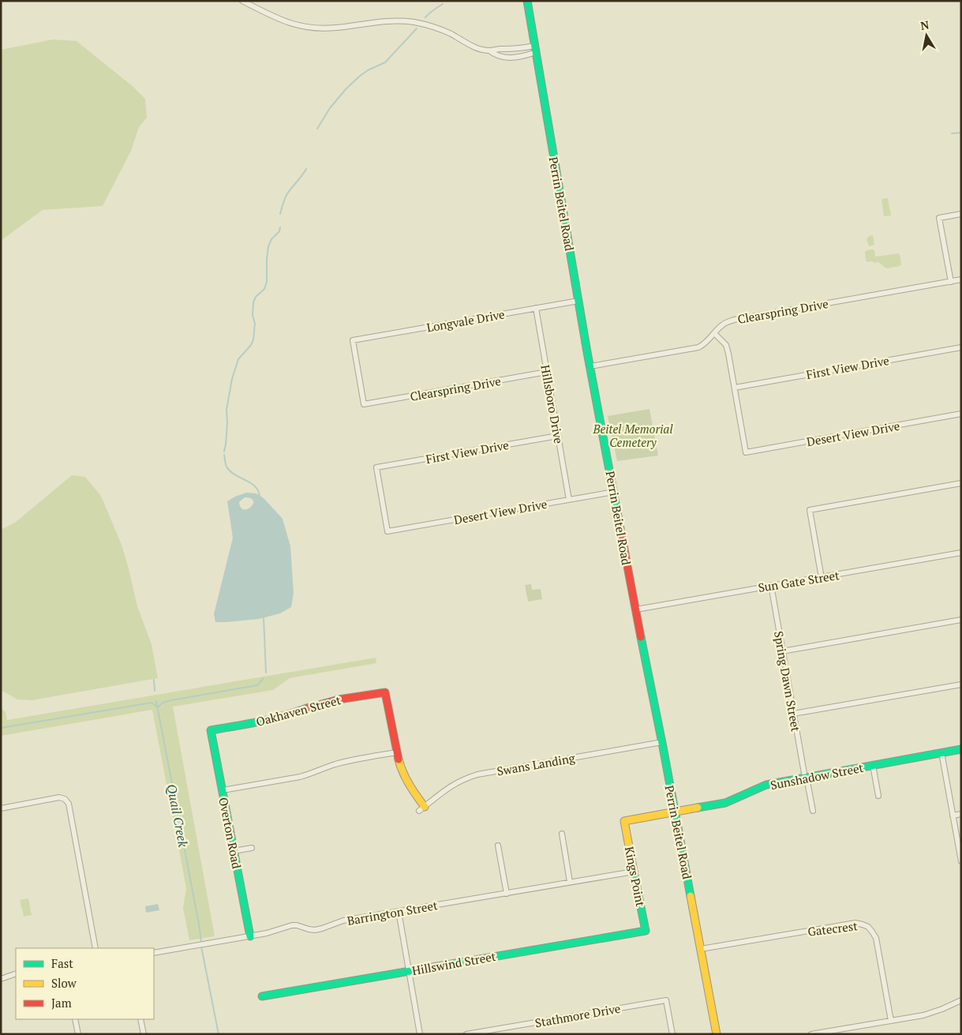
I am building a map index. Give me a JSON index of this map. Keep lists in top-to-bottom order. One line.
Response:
{"streets":{"street":["Perrin Beitel Road","Clearspring Drive","Longvale Drive","First View Drive","Hillsboro Drive","Desert View Drive","Sun Gate Street","Spring Dawn Street","Oakhaven Street","Swans Landing","Sunshadow Street","Overton Road","Kings Point","Barrington Street","Gatecrest","Hillswind Street","Stathmore Drive"]},"crossings":[["Perrin Beitel Road","Clearspring Drive"],["Perrin Beitel Road","Longvale Drive"],["Perrin Beitel Road","Desert View Drive"],["Perrin Beitel Road","Sun Gate Street"],["Perrin Beitel Road","Swans Landing"],["Perrin Beitel Road","Sunshadow Street"],["Perrin Beitel Road","Gatecrest"],["Clearspring Drive","Longvale Drive"],["Clearspring Drive","Hillsboro Drive"],["Longvale Drive","Hillsboro Drive"],["First View Drive","Hillsboro Drive"],["First View Drive","Desert View Drive"],["Hillsboro Drive","Desert View Drive"],["Sun Gate Street","Spring Dawn Street"],["Spring Dawn Street","Sunshadow Street"],["Oakhaven Street","Overton Road"],["Sunshadow Street","Kings Point"],["Overton Road","Barrington Street"],["Kings Point","Barrington Street"],["Kings Point","Hillswind Street"]],"water":["Quail Creek"],"parks":["Beitel Memorial Cemetery"],"legend":["Fast","Slow","Jam"],"north":"top"}
